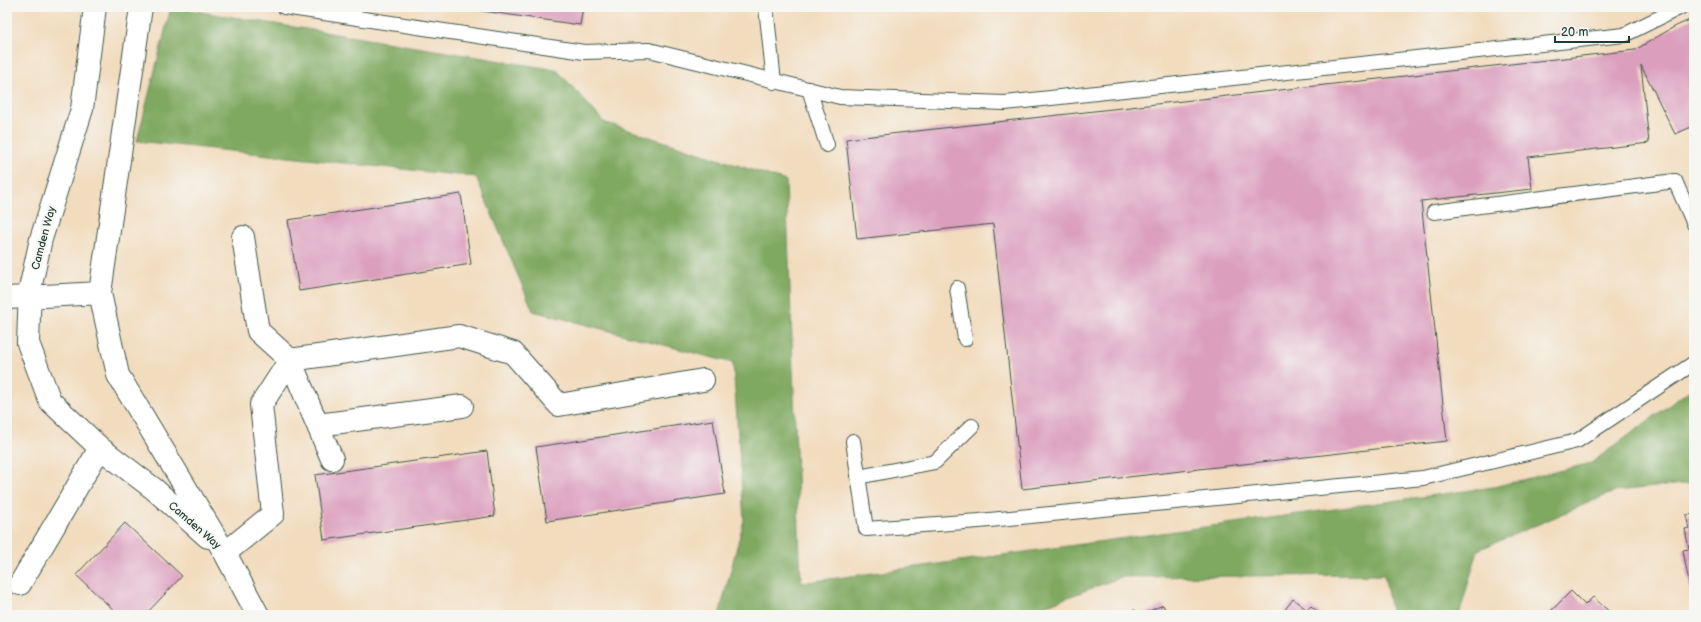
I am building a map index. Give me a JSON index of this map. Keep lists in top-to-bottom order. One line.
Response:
{"streets":{"street":["Camden Way"]},"scale_bar":"20 m"}
